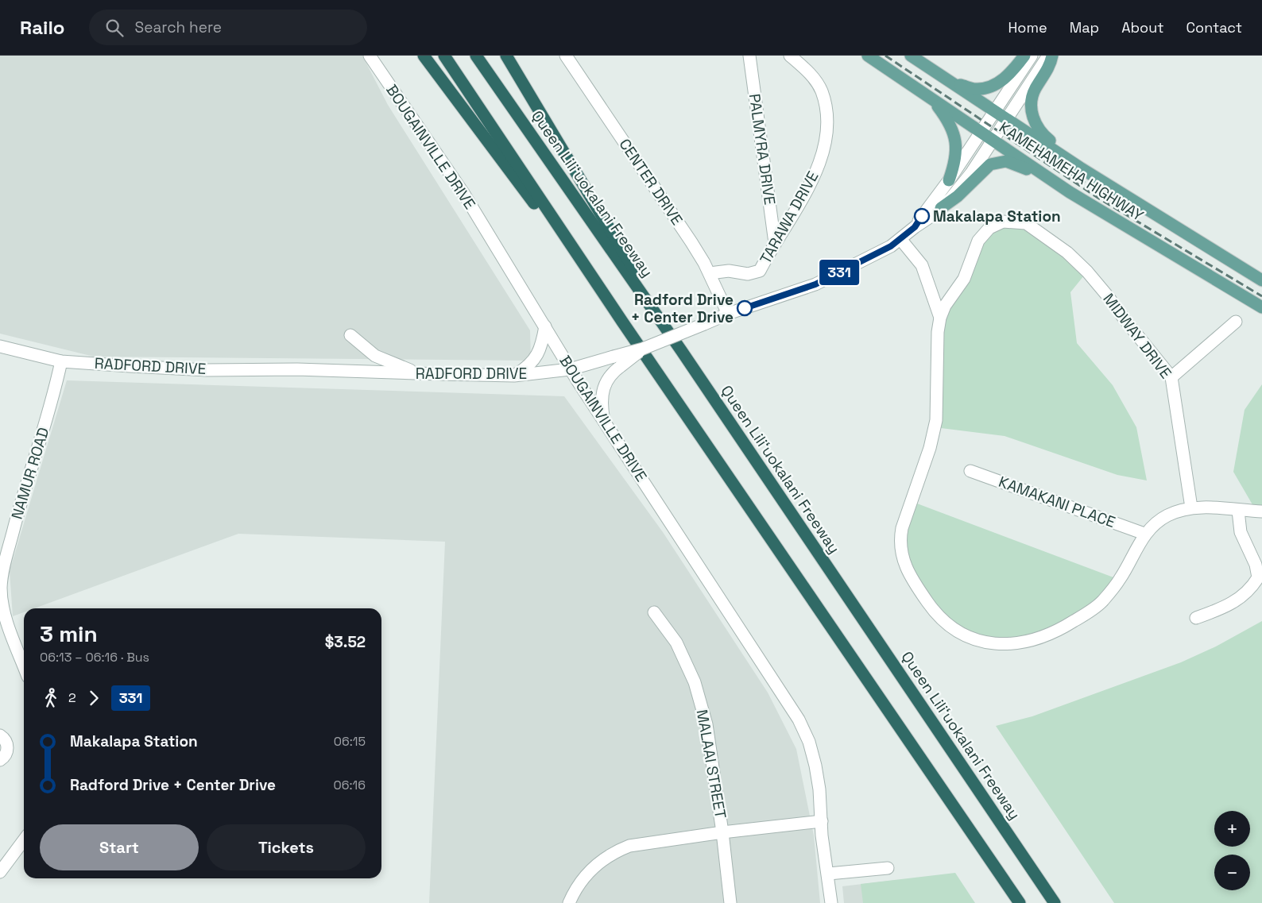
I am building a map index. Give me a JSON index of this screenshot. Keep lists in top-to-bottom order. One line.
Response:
{"streets":{"highway":["Queen Liliʻuokalani Freeway"],"main road":["KAMEHAMEHA HIGHWAY"],"street":["BOUGAINVILLE DRIVE","PALMYRA DRIVE","CENTER DRIVE","TARAWA DRIVE","MIDWAY DRIVE","RADFORD DRIVE","NAMUR ROAD","KAMAKANI PLACE","MALAAI STREET"]},"crossings":[["BOUGAINVILLE DRIVE","RADFORD DRIVE"],["PALMYRA DRIVE","TARAWA DRIVE"],["CENTER DRIVE","TARAWA DRIVE"],["RADFORD DRIVE","NAMUR ROAD"]],"places":["Makalapa Station","Radford Drive + Center Drive"],"lines":["bus line 331"],"page":{"header":"Railo","search":"Search here","nav":["Home","Map","About","Contact"],"on_map":"331","heading":["3 min","06:13 – 06:16 · Bus","$3.52"],"legs":["2","331"],"list":[{"name":"Makalapa Station","value":"06:15"},{"name":"Radford Drive + Center Drive","value":"06:16"}],"map_buttons":["+","−"],"buttons":["Start","Tickets"]}}
